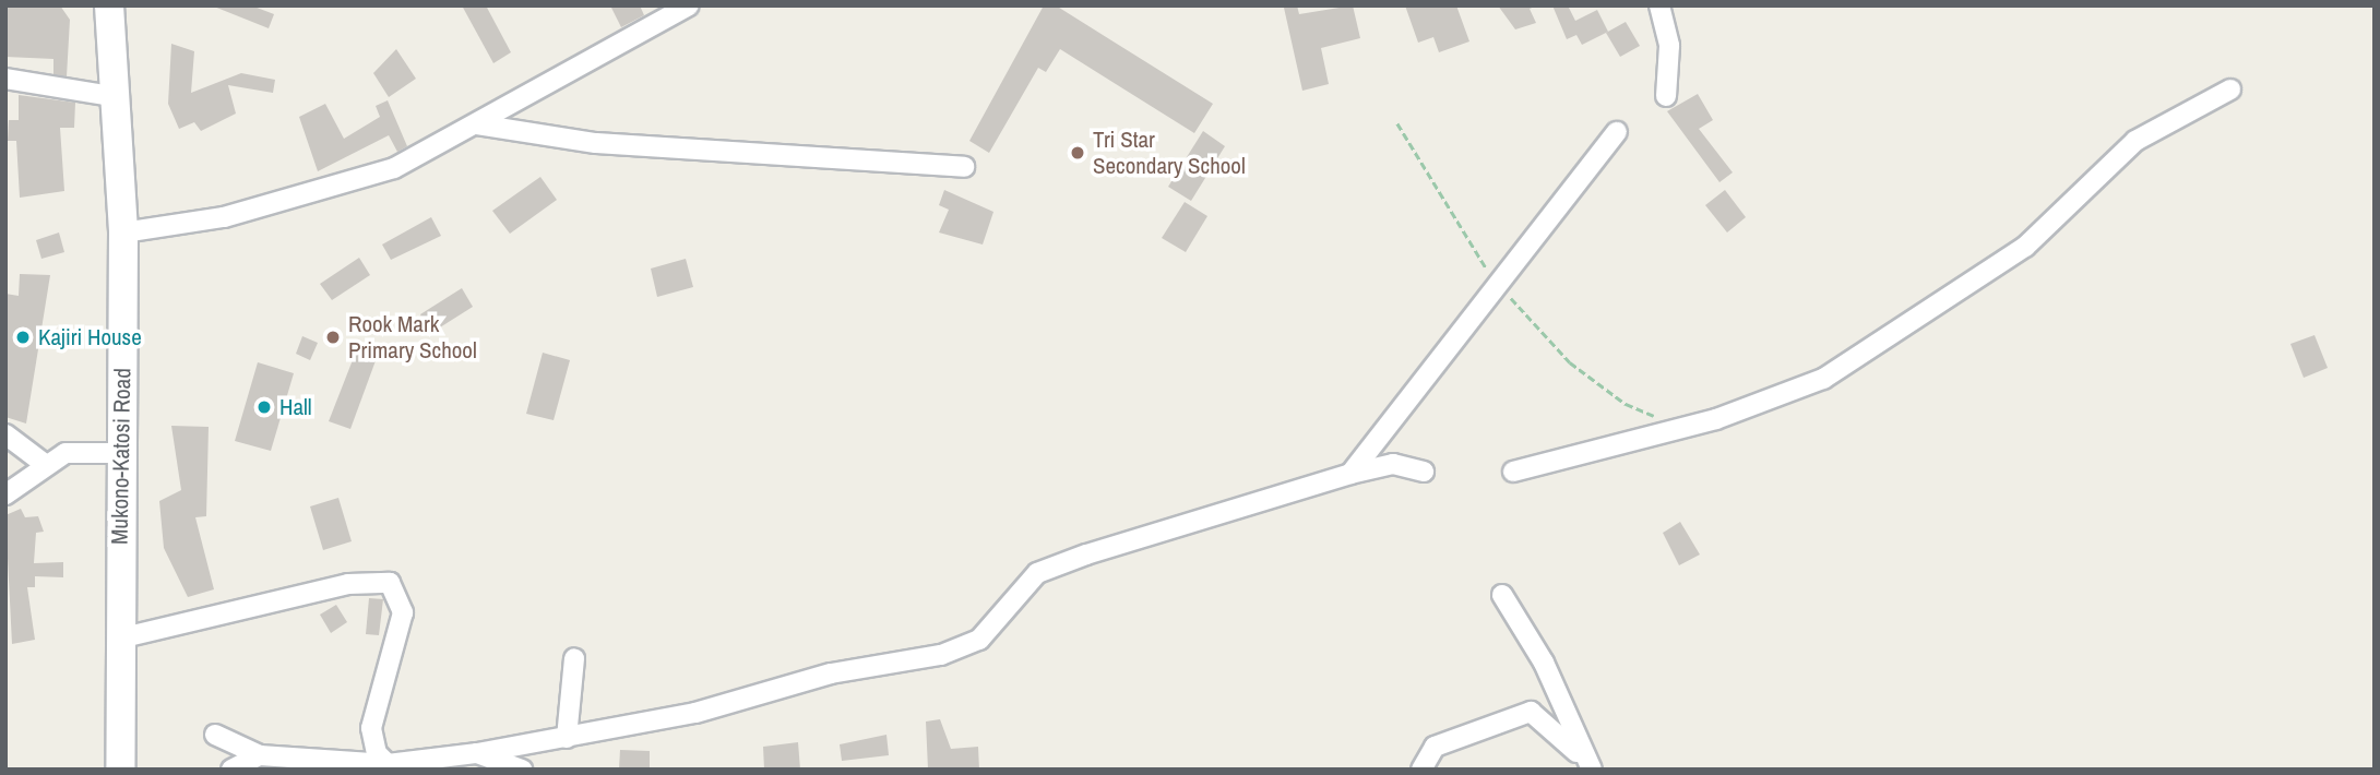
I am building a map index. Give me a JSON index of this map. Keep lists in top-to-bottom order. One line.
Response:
{"streets":{"main road":["Mukono-Katosi Road"]},"places":["Tri Star Secondary School","Kajiri House","Rook Mark Primary School","Hall"]}
